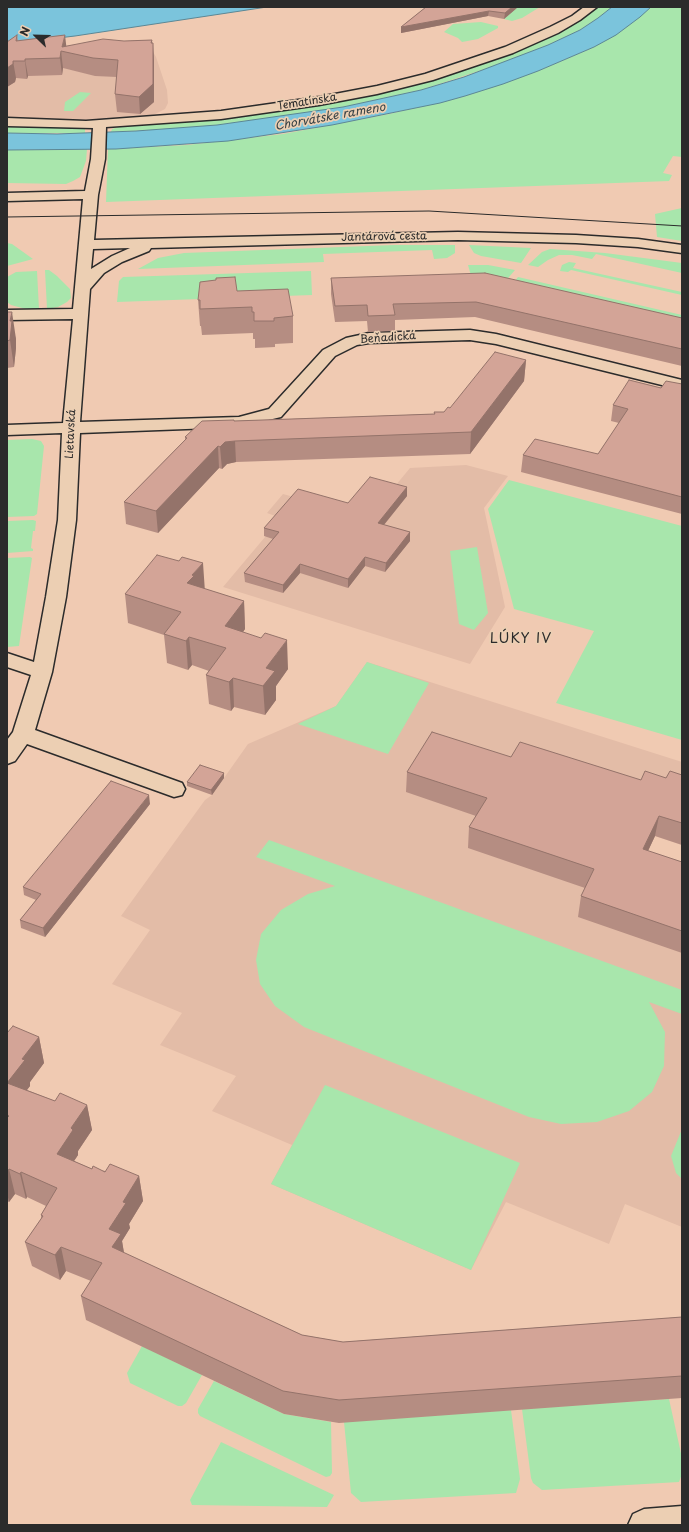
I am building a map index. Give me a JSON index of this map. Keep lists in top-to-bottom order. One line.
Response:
{"streets":{"street":["Tematínska","Jantárová cesta","Beňadická","Lietavská"]},"crossings":[["Tematínska","Lietavská"],["Jantárová cesta","Lietavská"],["Beňadická","Lietavská"]],"districts":["LÚKY IV"],"water":["Chorvátske rameno"],"north":"top left"}
